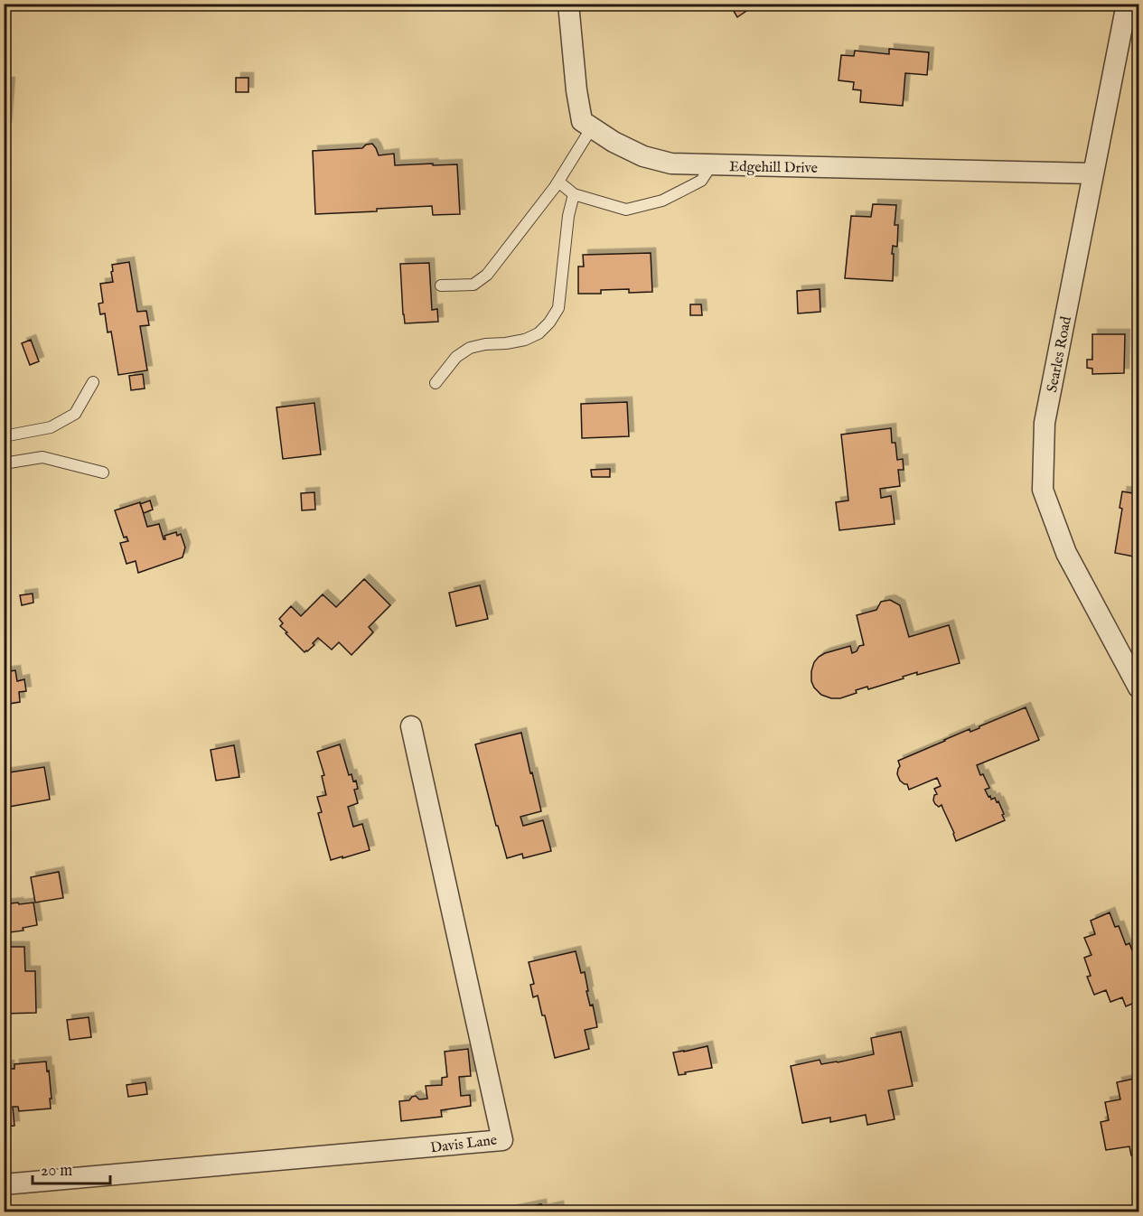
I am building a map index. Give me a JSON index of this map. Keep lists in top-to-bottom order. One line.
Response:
{"streets":{"street":["Edgehill Drive","Searles Road","Davis Lane"]},"crossings":[["Edgehill Drive","Searles Road"]],"scale_bar":"20 m"}
